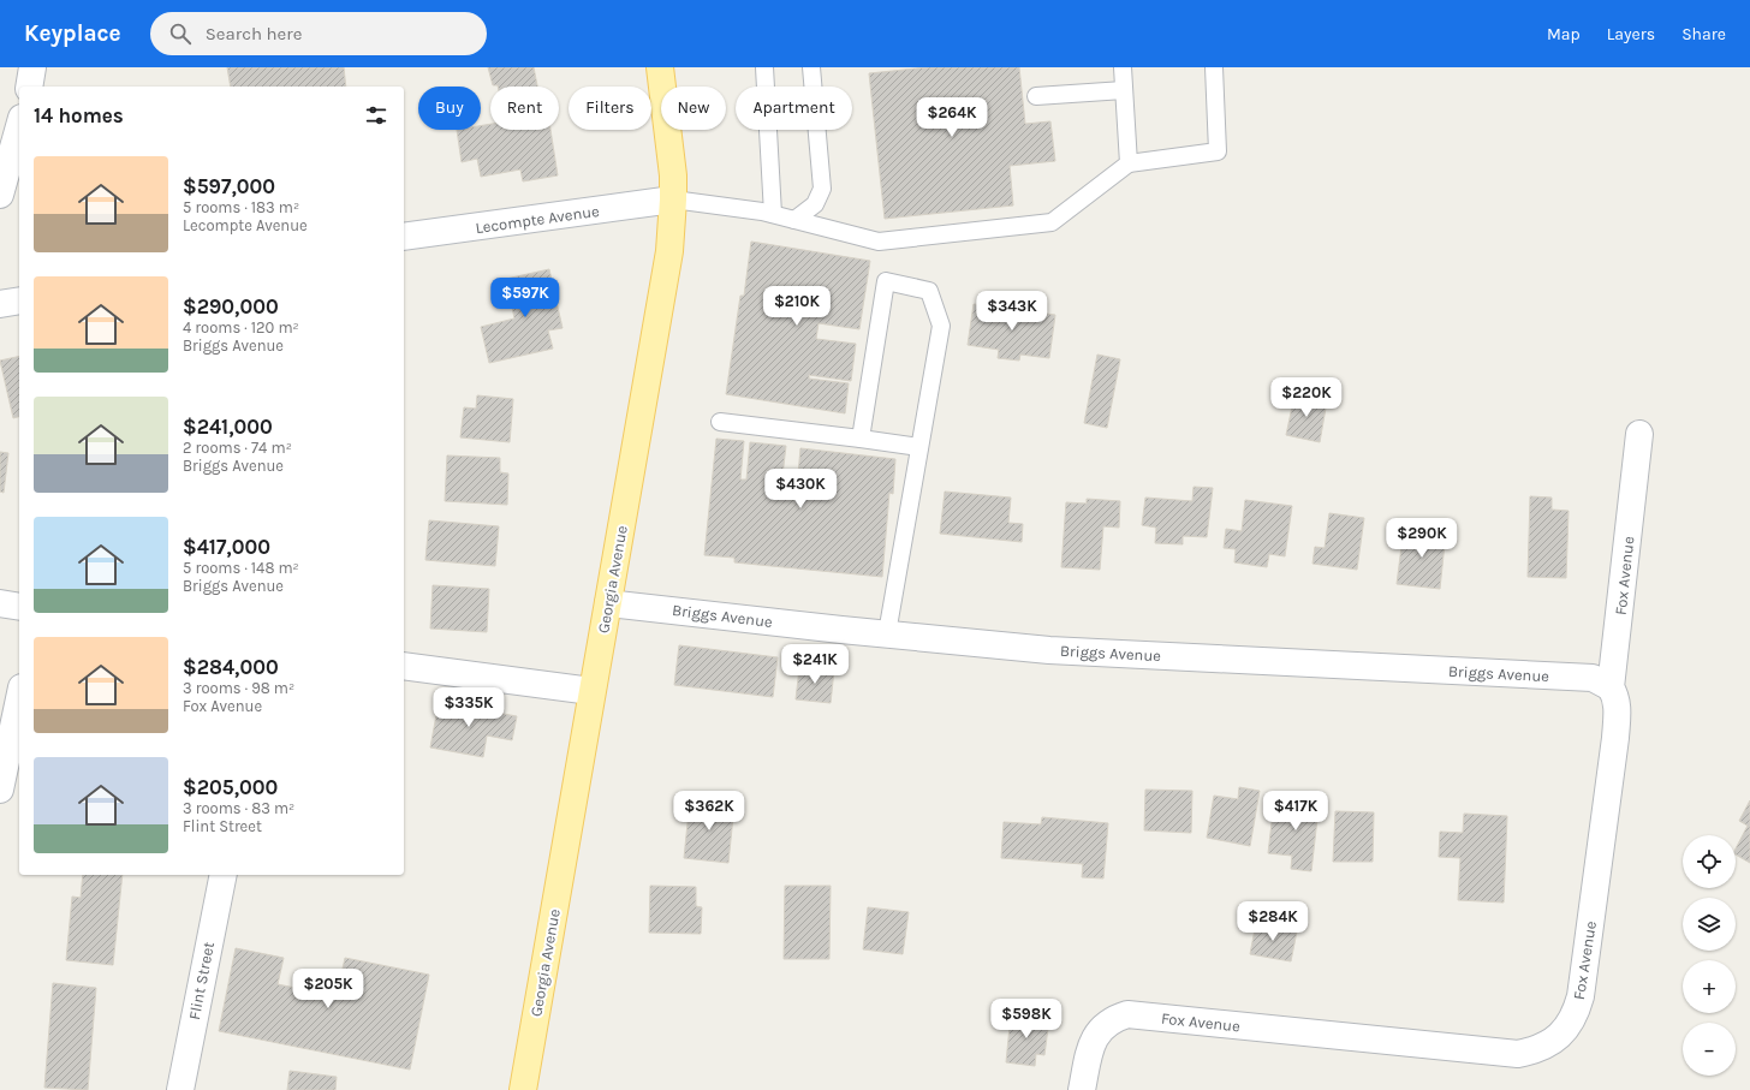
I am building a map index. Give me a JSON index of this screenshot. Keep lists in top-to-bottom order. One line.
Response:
{"streets":{"main road":["Georgia Avenue"],"street":["Lecompte Avenue","Fox Avenue","Briggs Avenue","Flint Street"]},"crossings":[["Lecompte Avenue","Georgia Avenue"],["Fox Avenue","Briggs Avenue"],["Georgia Avenue","Briggs Avenue"]],"page":{"header":"Keyplace","search":"Search here","nav":["Map","Layers","Share"],"chip":["Buy","Rent","Filters","New","Apartment"],"heading":"14 homes","price":["$264K","$597K","$210K","$343K","$220K","$430K","$290K","$241K","$335K","$362K","$417K","$284K","$205K","$598K"],"list":[{"name":"$597,000","note":"5 rooms · 183 m² · Lecompte Avenue"},{"name":"$290,000","note":"4 rooms · 120 m² · Briggs Avenue"},{"name":"$241,000","note":"2 rooms · 74 m² · Briggs Avenue"},{"name":"$417,000","note":"5 rooms · 148 m² · Briggs Avenue"},{"name":"$284,000","note":"3 rooms · 98 m² · Fox Avenue"},{"name":"$205,000","note":"3 rooms · 83 m² · Flint Street"}],"map_buttons":["+","−"]}}
